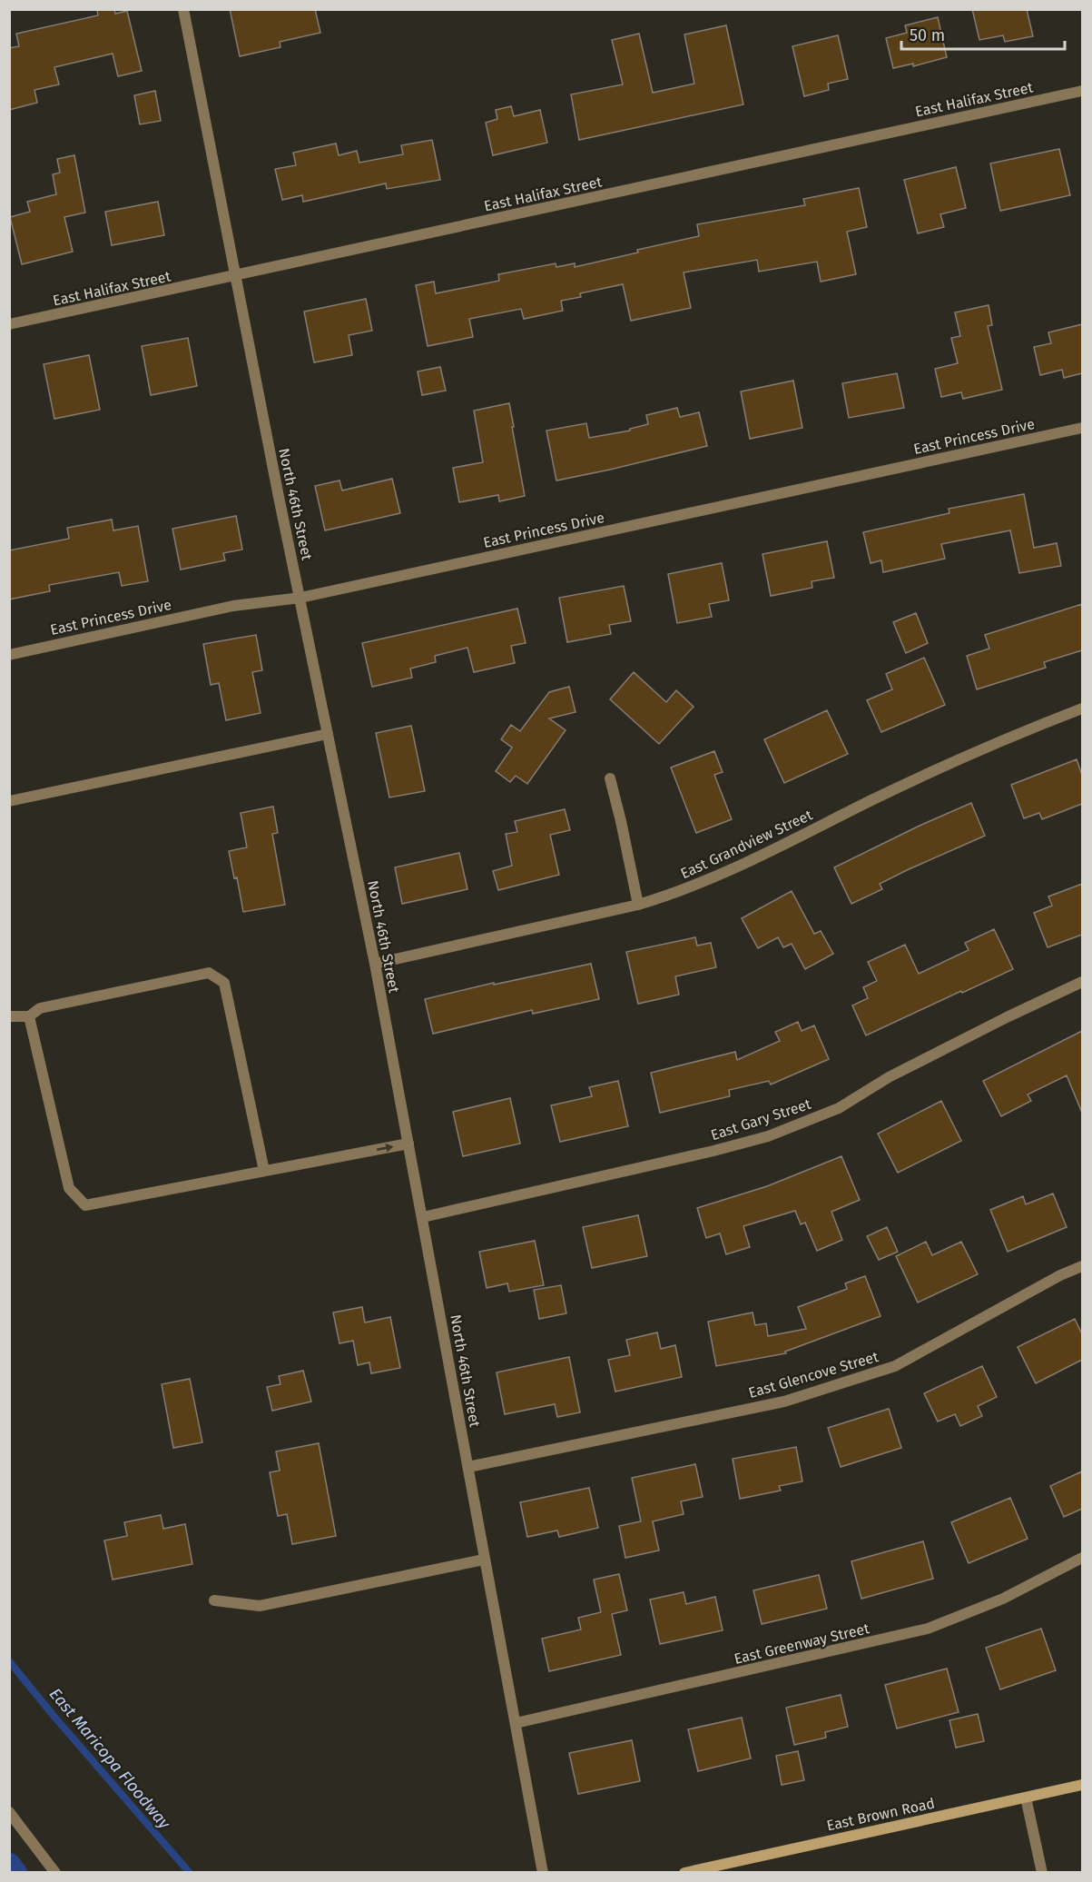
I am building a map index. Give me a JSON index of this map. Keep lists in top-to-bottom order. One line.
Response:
{"streets":{"main road":["East Brown Road"],"street":["East Halifax Street","East Princess Drive","North 46th Street","East Grandview Street","East Gary Street","East Glencove Street","East Greenway Street"]},"crossings":[["East Halifax Street","North 46th Street"],["East Princess Drive","North 46th Street"],["North 46th Street","East Grandview Street"],["North 46th Street","East Gary Street"],["North 46th Street","East Glencove Street"],["North 46th Street","East Greenway Street"]],"water":["East Maricopa Floodway"],"scale_bar":"50 m"}
